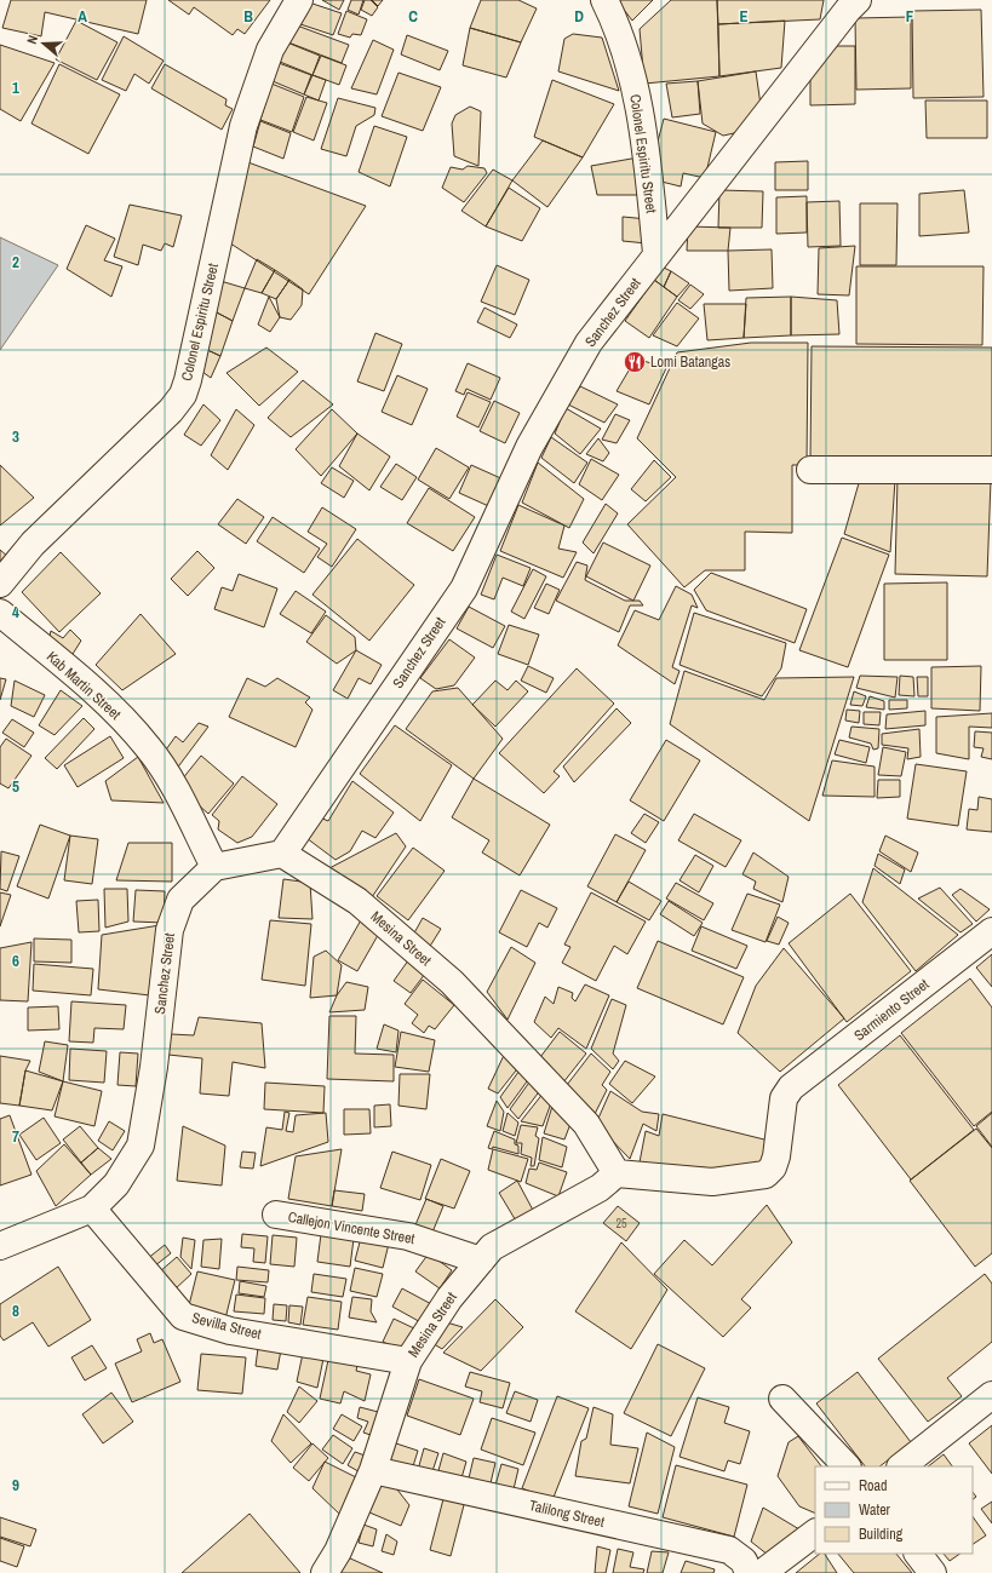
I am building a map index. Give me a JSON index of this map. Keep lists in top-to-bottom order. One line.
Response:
{"streets":{"street":["Colonel Espiritu Street","Sanchez Street","Kab Martin Street","Mesina Street","Sarmiento Street","Callejon Vincente Street","Sevilla Street","Talilong Street"]},"crossings":[["Colonel Espiritu Street","Sanchez Street"],["Sanchez Street","Kab Martin Street"],["Sanchez Street","Mesina Street"],["Sanchez Street","Sevilla Street"],["Mesina Street","Sarmiento Street"],["Mesina Street","Callejon Vincente Street"],["Mesina Street","Sevilla Street"],["Mesina Street","Talilong Street"]],"places":{"restaurant":["Lomi Batangas"]},"house_numbers":["25"],"legend":["Road","Water","Building"],"north":"left","grid":{"columns":["A","B","C","D","E","F"],"rows":["1","2","3","4","5","6","7","8","9"]}}
